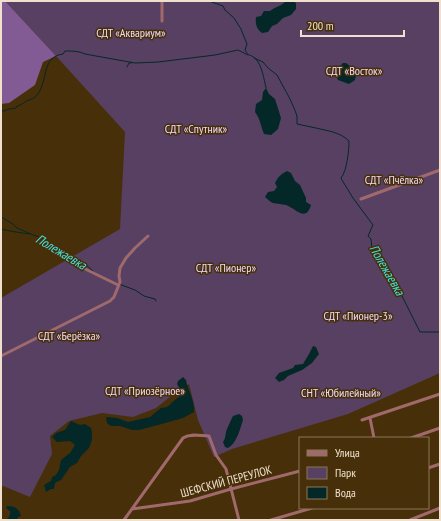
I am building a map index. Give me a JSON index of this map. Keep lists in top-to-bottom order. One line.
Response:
{"streets":{"street":["ШЕФСКИЙ ПЕРЕУЛОК"]},"water":["Полежаевка"],"parks":["СДТ «Аквариум»","СДТ «Восток»","СДТ «Спутник»","СДТ «Пчёлка»","СДТ «Пионер»","СДТ «Пионер-3»","СДТ «Берёзка»","СДТ «Приозёрное»","СНТ «Юбилейный»"],"legend":["Улица","Парк","Вода"],"scale_bar":"200 m"}
